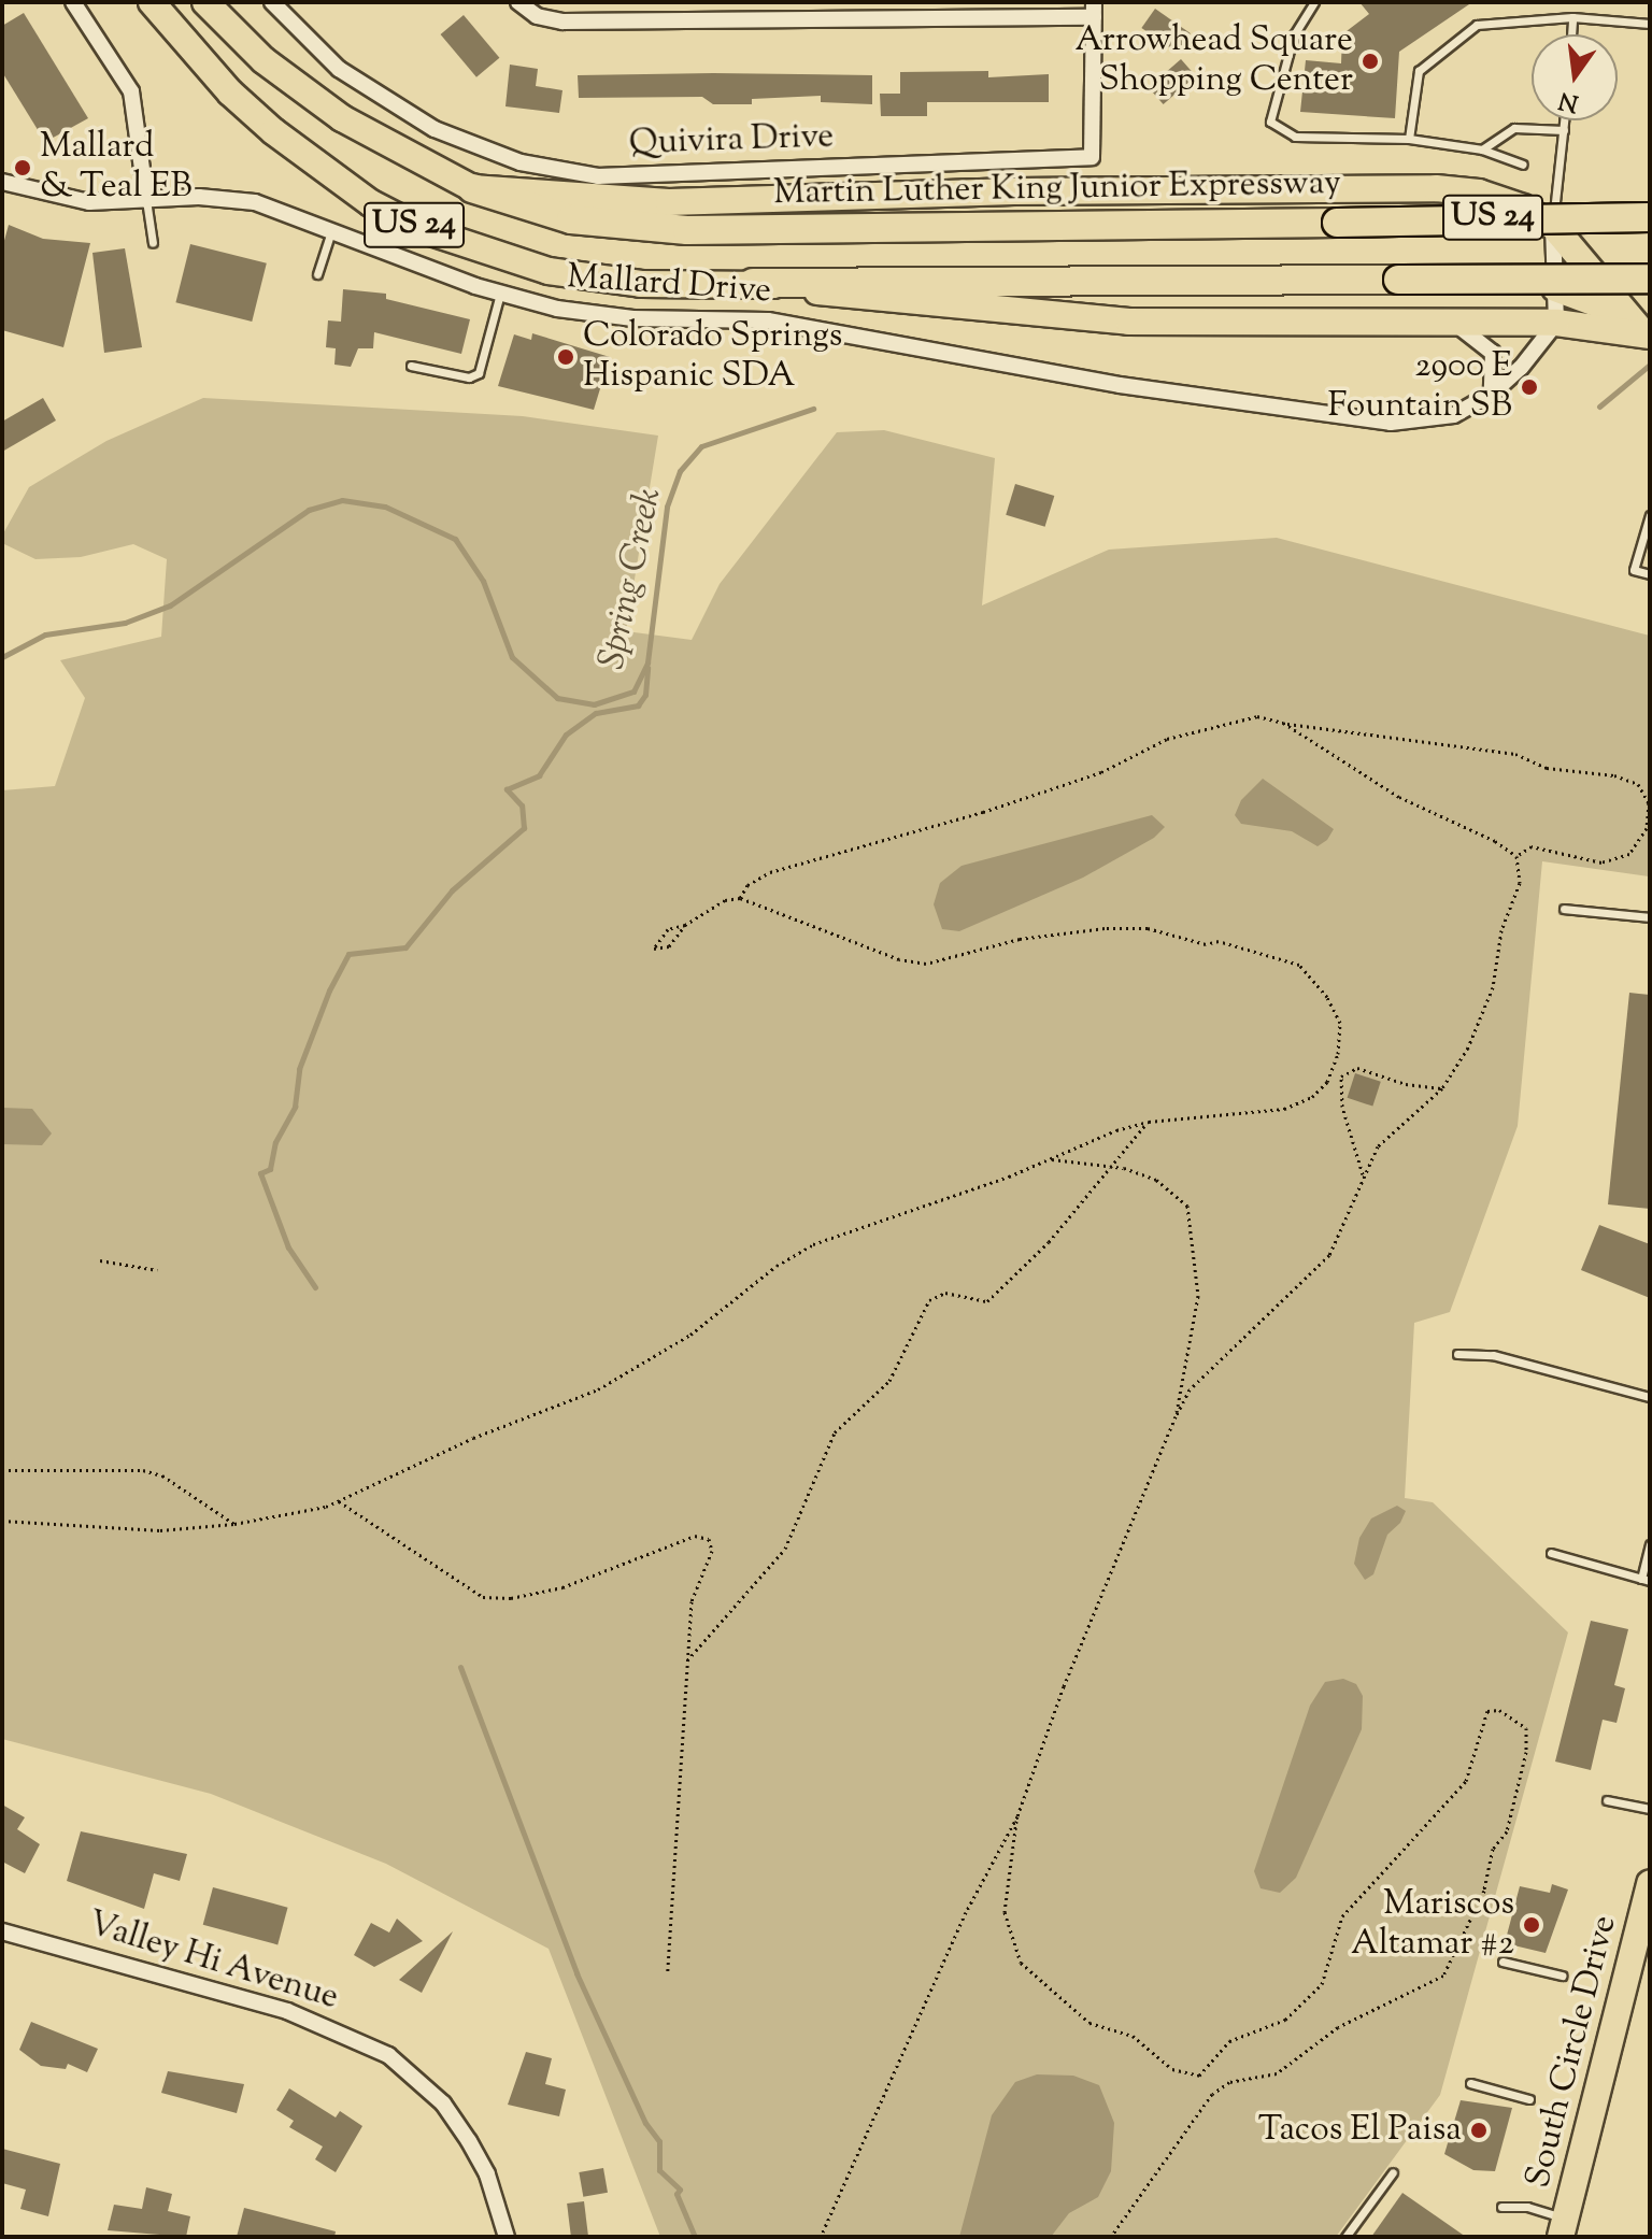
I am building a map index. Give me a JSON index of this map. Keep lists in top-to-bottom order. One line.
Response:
{"streets":{"highway":["Martin Luther King Junior Expressway","US 24"],"main road":["South Circle Drive"],"street":["Quivira Drive","Mallard Drive","Valley Hi Avenue"]},"crossings":[["Martin Luther King Junior Expressway","US 24"]],"water":["Spring Creek"],"places":["Arrowhead Square Shopping Center","Mallard & Teal EB","Colorado Springs Hispanic SDA","2900 E Fountain SB","Mariscos Altamar #2","Tacos El Paisa"],"north":"bottom"}
